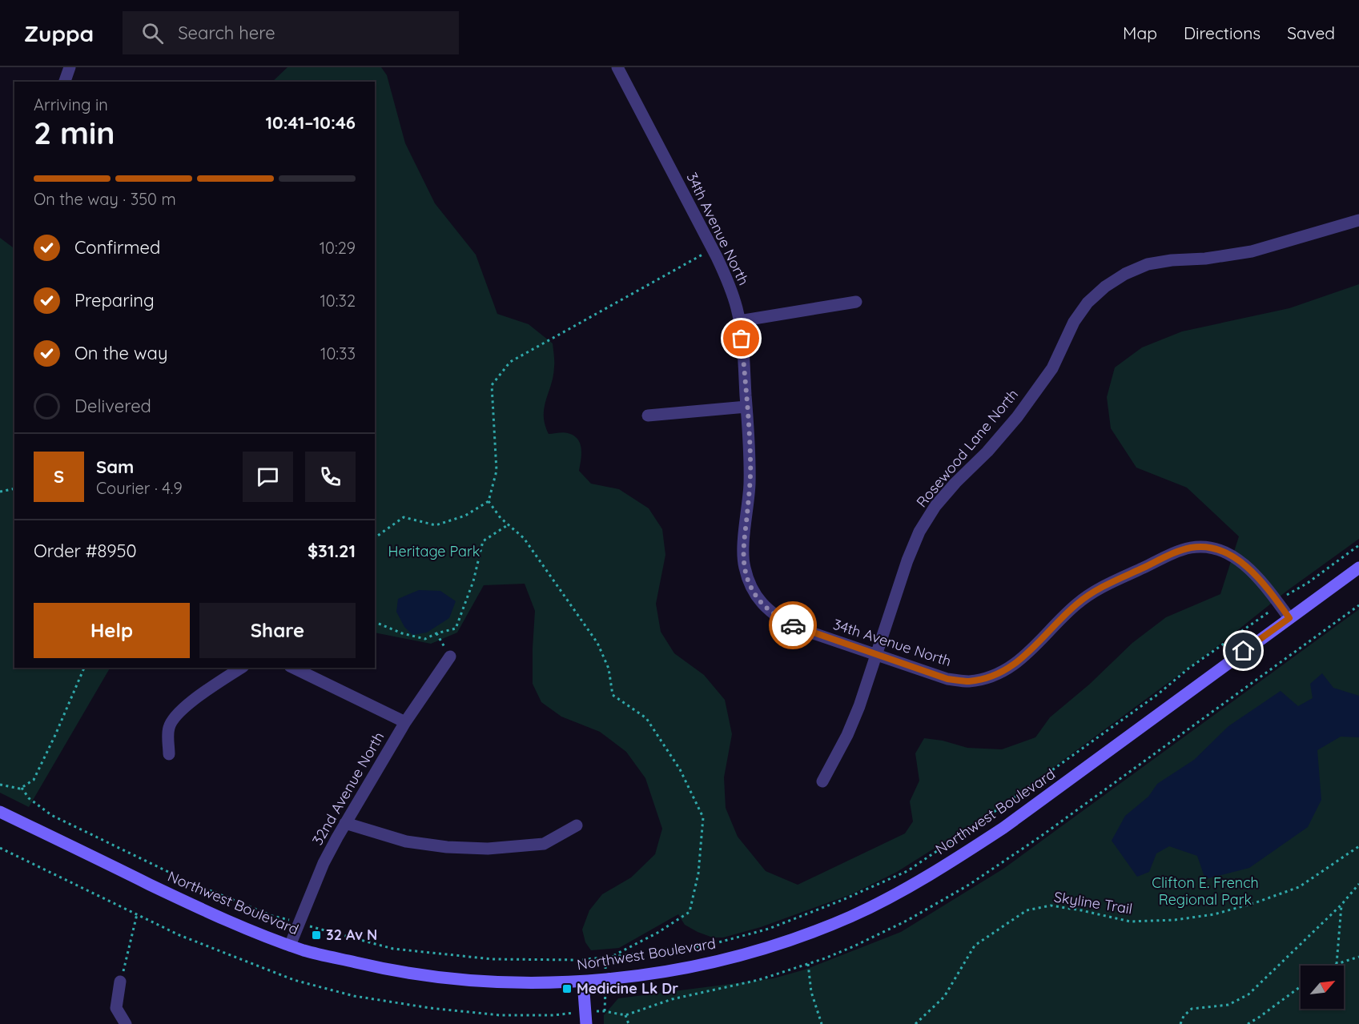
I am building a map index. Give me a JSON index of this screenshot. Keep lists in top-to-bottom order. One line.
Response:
{"streets":{"main road":["Northwest Boulevard"],"street":["34th Avenue North","Rosewood Lane North","32nd Avenue North"],"path":["Skyline Trail"]},"crossings":[["34th Avenue North","Rosewood Lane North"],["34th Avenue North","Northwest Boulevard"],["32nd Avenue North","Northwest Boulevard"]],"parks":["Heritage Park","Clifton E. French Regional Park"],"places":{"transit":["32 Av N","Medicine Lk Dr"]},"north":"top right","page":{"header":"Zuppa","search":"Search here","nav":["Map","Directions","Saved"],"heading":["2 min","Arriving in","10:41–10:46"],"panel":["Sam","Courier · 4.9","Order #8950","$31.21"],"bar":"On the way · 350 m","list":[["Confirmed","10:29"],["Preparing","10:32"],["On the way","10:33"],"Delivered"],"round":"S","buttons":["Help","Share"]}}
